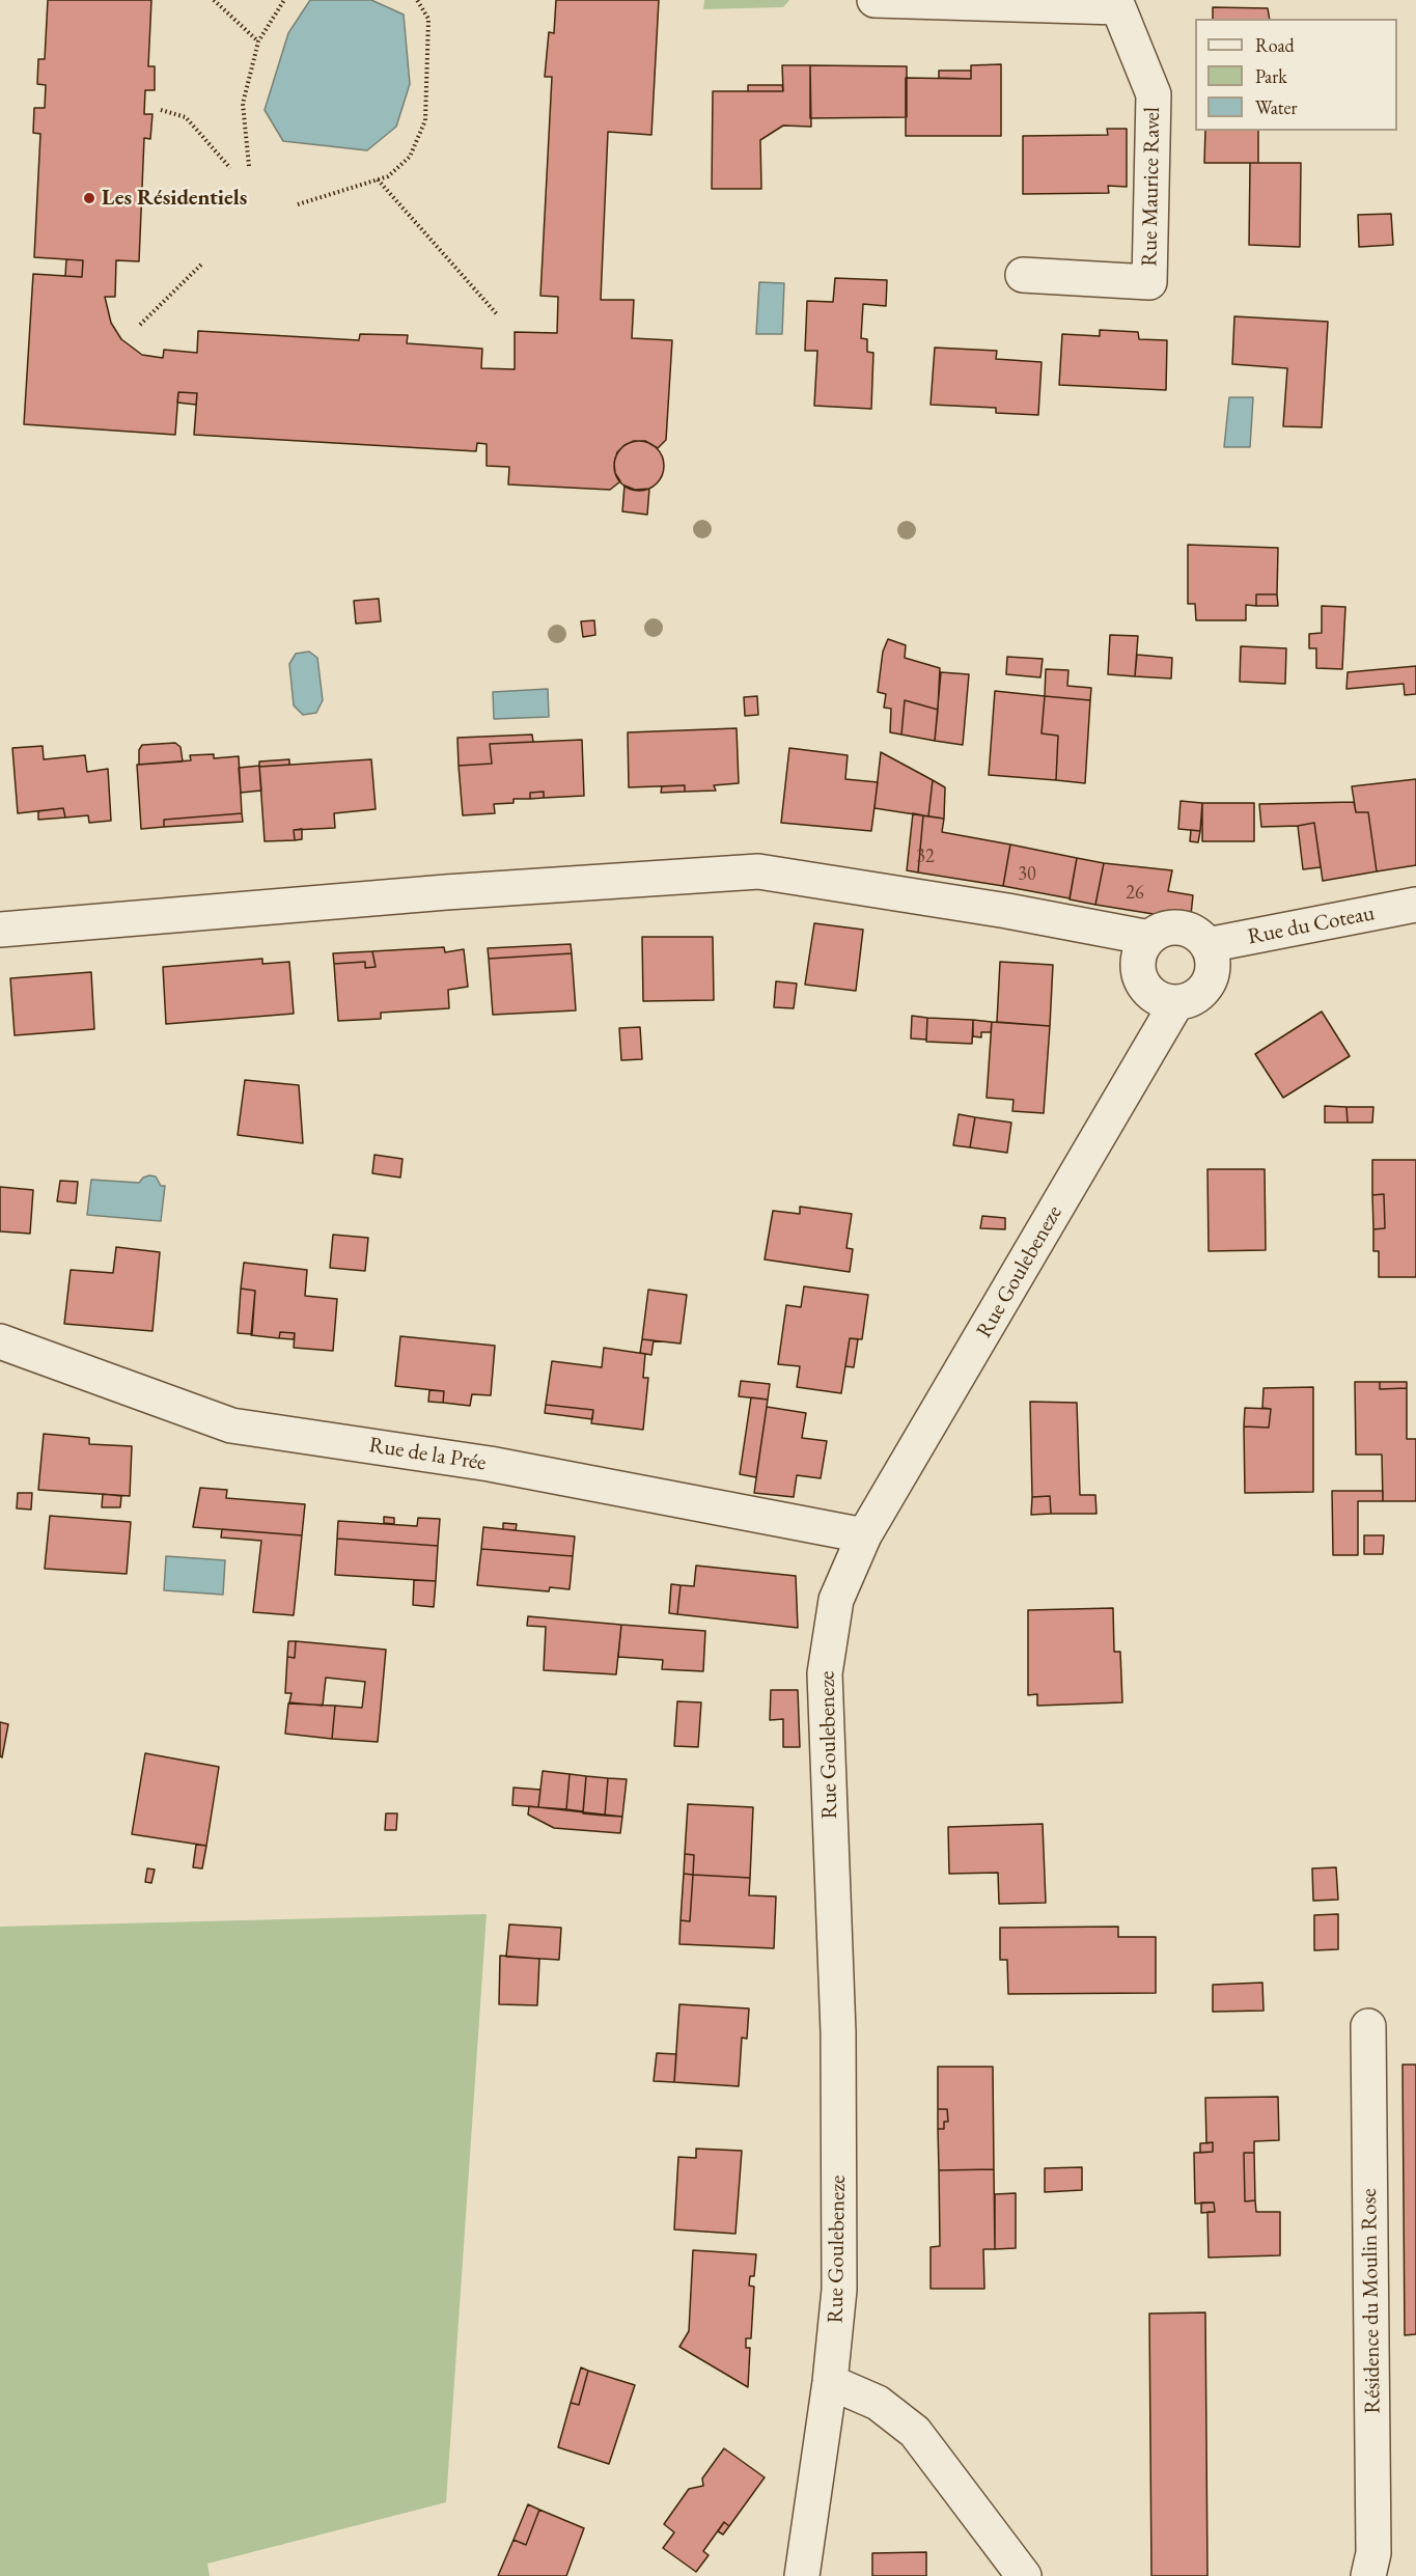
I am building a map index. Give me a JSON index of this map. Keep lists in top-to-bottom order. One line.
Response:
{"streets":{"street":["Rue Maurice Ravel","Rue du Coteau","Rue Goulebeneze","Rue de la Prée","Résidence du Moulin Rose"]},"crossings":[["Rue du Coteau","Rue Goulebeneze"],["Rue Goulebeneze","Rue de la Prée"]],"places":["Les Résidentiels"],"house_numbers":["32","30","26"],"legend":["Road","Park","Water"]}
